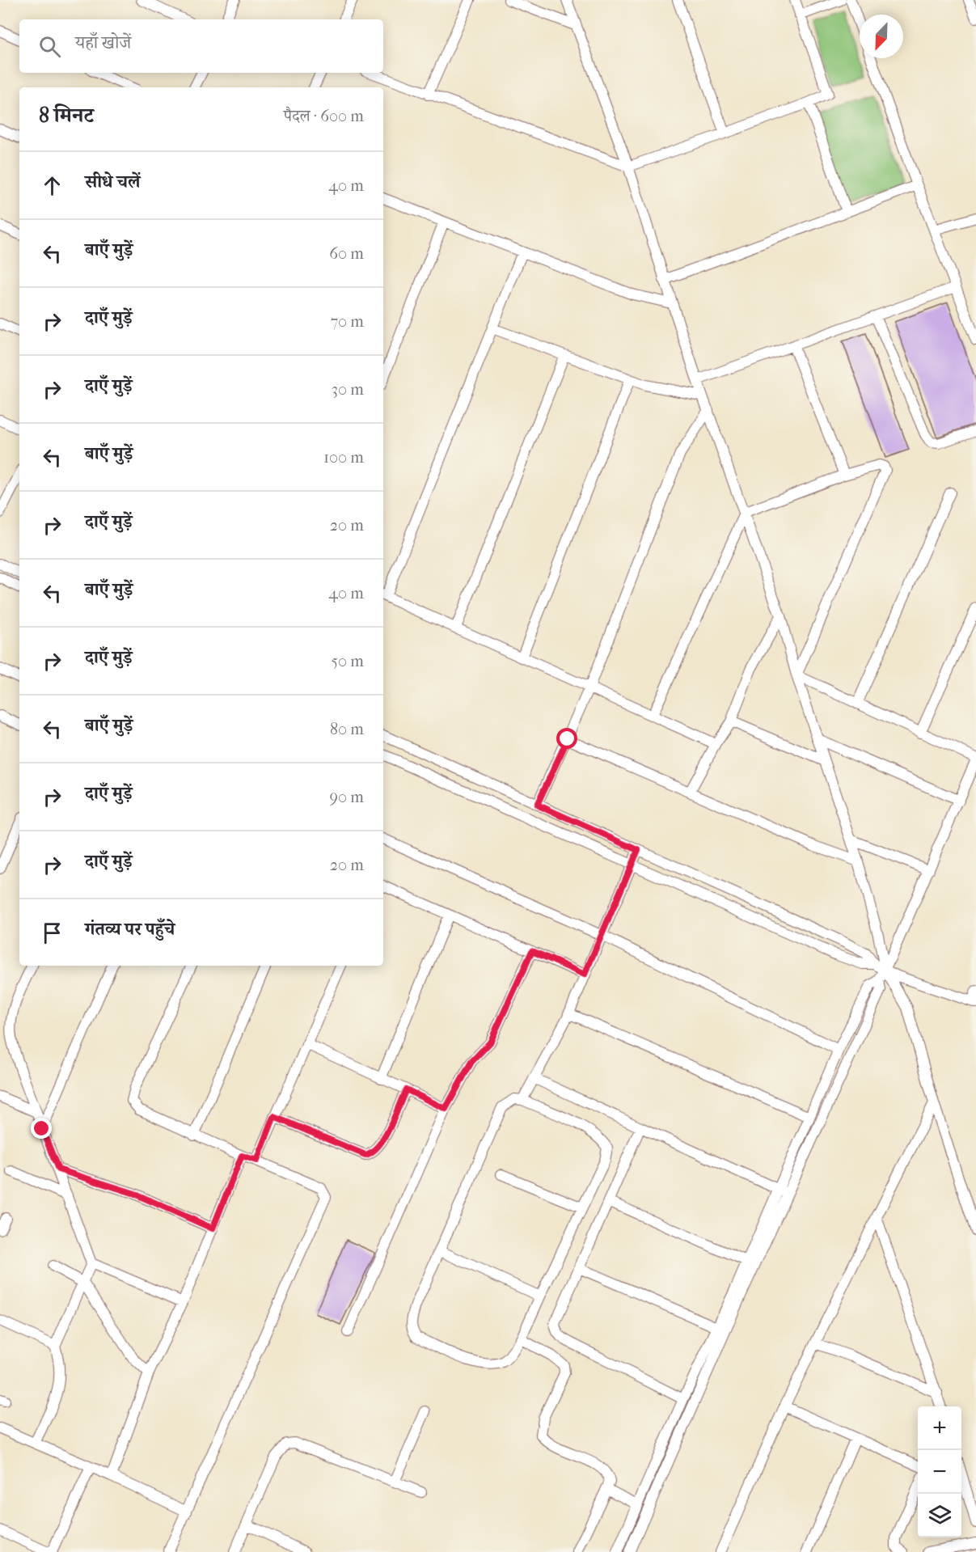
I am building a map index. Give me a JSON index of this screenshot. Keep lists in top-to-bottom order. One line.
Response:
{"north":"bottom left","page":{"search":"यहाँ खोजें","heading":["8 मिनट","पैदल · 600 m"],"list":[["सीधे चलें","40 m"],["बाएँ मुड़ें","60 m"],["दाएँ मुड़ें","70 m"],["दाएँ मुड़ें","30 m"],["बाएँ मुड़ें","100 m"],["दाएँ मुड़ें","20 m"],["बाएँ मुड़ें","40 m"],["दाएँ मुड़ें","50 m"],["बाएँ मुड़ें","80 m"],["दाएँ मुड़ें","90 m"],["दाएँ मुड़ें","20 m"],"गंतव्य पर पहुँचे"],"map_buttons":["+","−"]}}
